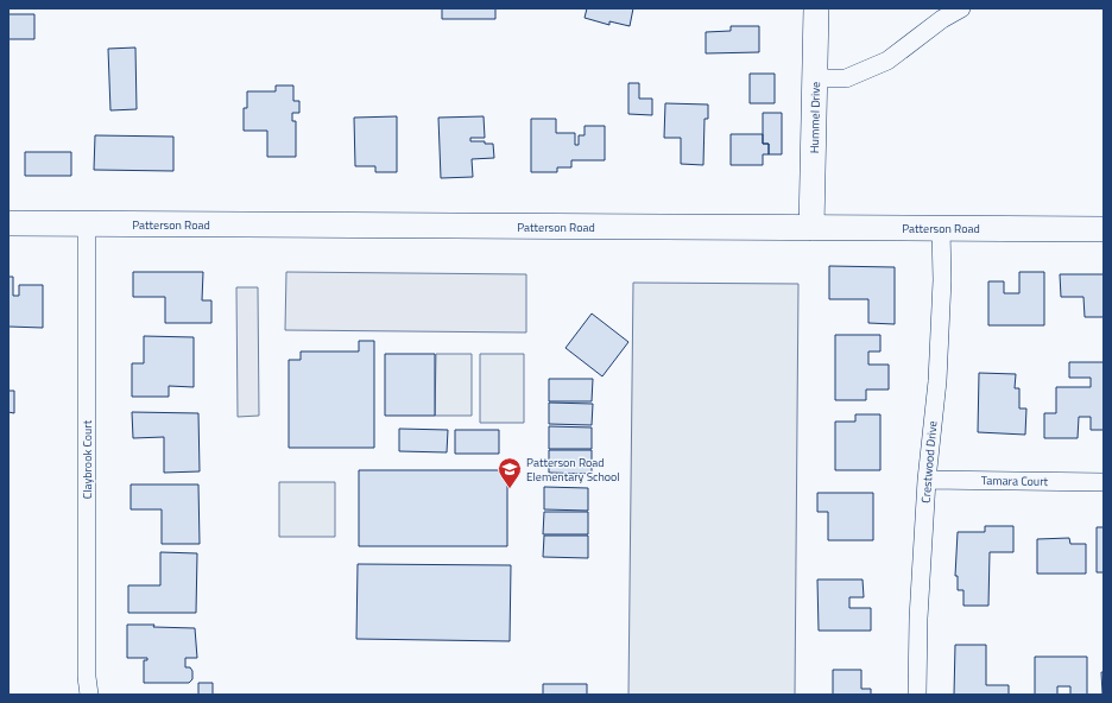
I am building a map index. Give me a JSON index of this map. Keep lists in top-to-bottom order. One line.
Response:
{"streets":{"street":["Hummel Drive","Patterson Road","Claybrook Court","Crestwood Drive","Tamara Court"]},"crossings":[["Hummel Drive","Patterson Road"],["Patterson Road","Claybrook Court"],["Patterson Road","Crestwood Drive"],["Crestwood Drive","Tamara Court"]],"places":{"school or university":["Patterson Road Elementary School"]}}
